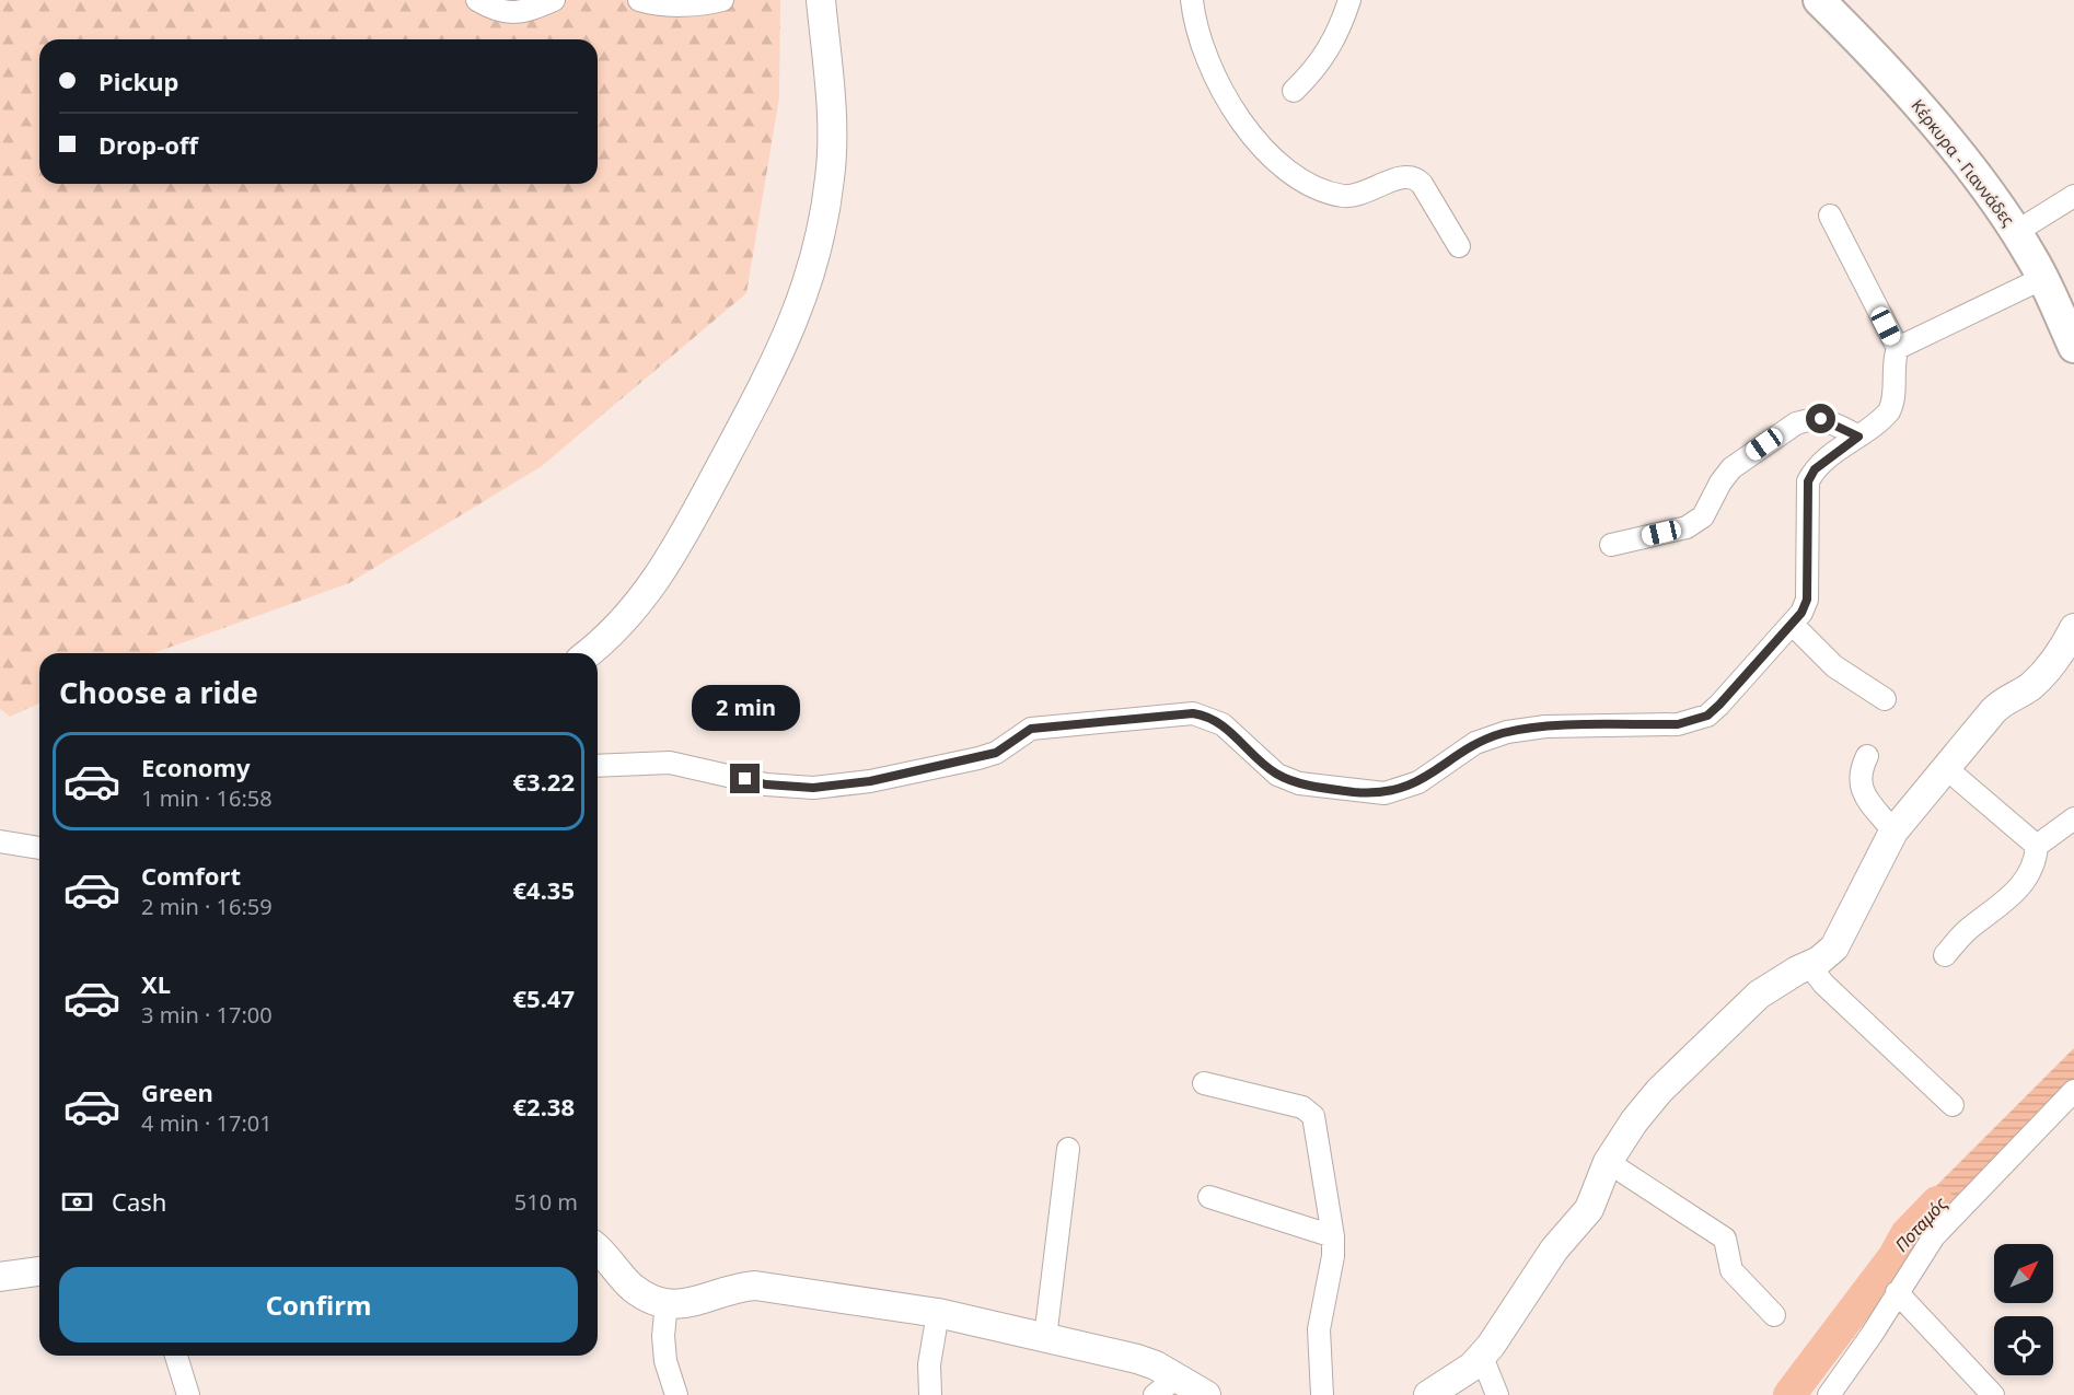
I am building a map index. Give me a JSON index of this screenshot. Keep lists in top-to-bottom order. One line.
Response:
{"streets":{"main road":["Κέρκυρα - Γιαννάδες"]},"water":["Ποταμός"],"north":"top right","page":{"banner":["Pickup","Drop-off"],"heading":"Choose a ride","bubble":"2 min","list":[{"name":"Economy","note":"1 min · 16:58","value":"€3.22"},{"name":"Comfort","note":"2 min · 16:59","value":"€4.35"},{"name":"XL","note":"3 min · 17:00","value":"€5.47"},{"name":"Green","note":"4 min · 17:01","value":"€2.38"}],"pay":["Cash","510 m"],"buttons":"Confirm"}}
